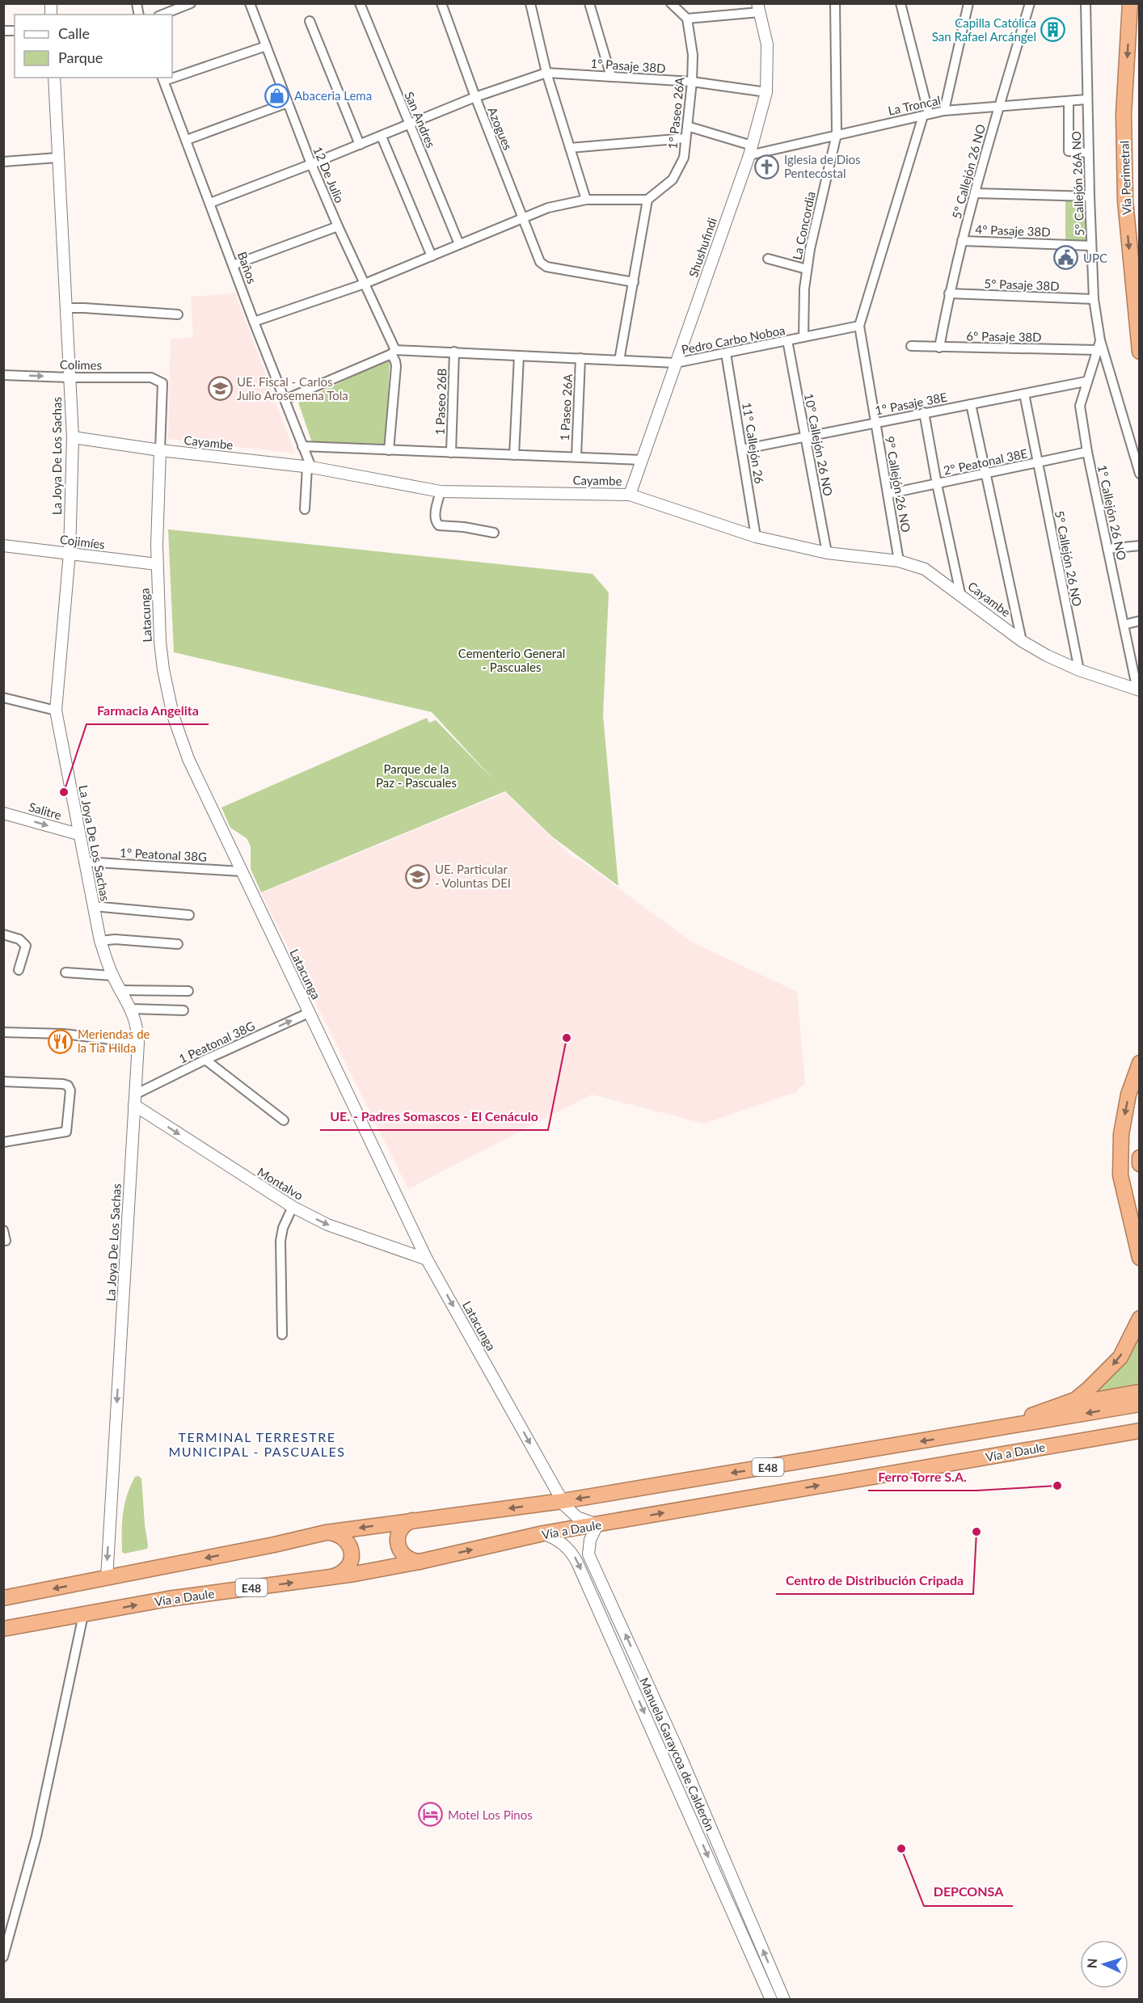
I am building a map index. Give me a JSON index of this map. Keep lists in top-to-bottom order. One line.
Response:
{"streets":{"highway":["Vía Perimetral","Vía a Daule","E48"],"street":["1° Pasaje 38D","La Troncal","1° Paseo 26A","San Andres","Azogues","5° Callejón 26 NO","12 De Julio","5° Callejón 26A NO","La Concordia","4° Pasaje 38D","Shushufindi","Baños","5° Pasaje 38D","6° Pasaje 38D","Pedro Carbo Noboa","Colimes","1 Paseo 26B","1° Pasaje 38E","1 Paseo 26A","Cayambe","11° Callejón 26","10° Callejón 26 NO","La Joya De Los Sachas","2° Peatonal 38E","9° Callejón 26 NO","1° Callejón 26 NO","Cojimíes","Latacunga","Salitre","1° Peatonal 38G","1 Peatonal 38G","Montalvo","Manuela Garaycoa de Calderón"]},"crossings":[["1° Pasaje 38D","1° Paseo 26A"],["1° Pasaje 38D","Shushufindi"],["La Troncal","5° Callejón 26 NO"],["La Troncal","5° Callejón 26A NO"],["La Troncal","La Concordia"],["La Troncal","Shushufindi"],["5° Callejón 26 NO","4° Pasaje 38D"],["5° Callejón 26 NO","5° Pasaje 38D"],["5° Callejón 26 NO","6° Pasaje 38D"],["5° Callejón 26 NO","1° Pasaje 38E"],["5° Callejón 26 NO","Cayambe"],["5° Callejón 26 NO","2° Peatonal 38E"],["12 De Julio","Pedro Carbo Noboa"],["5° Callejón 26A NO","4° Pasaje 38D"],["5° Callejón 26A NO","5° Pasaje 38D"],["5° Callejón 26A NO","1° Callejón 26 NO"],["La Concordia","Pedro Carbo Noboa"],["Shushufindi","Pedro Carbo Noboa"],["Shushufindi","Cayambe"],["Baños","Pedro Carbo Noboa"],["Baños","Cayambe"],["6° Pasaje 38D","1° Callejón 26 NO"],["Pedro Carbo Noboa","1 Paseo 26B"],["Pedro Carbo Noboa","1 Paseo 26A"],["Pedro Carbo Noboa","11° Callejón 26"],["Pedro Carbo Noboa","10° Callejón 26 NO"],["Pedro Carbo Noboa","9° Callejón 26 NO"],["Colimes","La Joya De Los Sachas"],["Colimes","Latacunga"],["1° Pasaje 38E","11° Callejón 26"],["1° Pasaje 38E","10° Callejón 26 NO"],["1° Pasaje 38E","9° Callejón 26 NO"],["1° Pasaje 38E","1° Callejón 26 NO"],["Cayambe","11° Callejón 26"],["Cayambe","10° Callejón 26 NO"],["Cayambe","La Joya De Los Sachas"],["Cayambe","9° Callejón 26 NO"],["Cayambe","1° Callejón 26 NO"],["Cayambe","Latacunga"],["La Joya De Los Sachas","Cojimíes"],["La Joya De Los Sachas","Salitre"],["La Joya De Los Sachas","1° Peatonal 38G"],["La Joya De Los Sachas","1 Peatonal 38G"],["La Joya De Los Sachas","Montalvo"],["La Joya De Los Sachas","E48"],["2° Peatonal 38E","9° Callejón 26 NO"],["2° Peatonal 38E","1° Callejón 26 NO"],["Cojimíes","Latacunga"],["Latacunga","1° Peatonal 38G"],["Latacunga","1 Peatonal 38G"],["Latacunga","Montalvo"],["Latacunga","Vía a Daule"],["Latacunga","E48"],["Latacunga","Manuela Garaycoa de Calderón"],["1 Peatonal 38G","Montalvo"],["Vía a Daule","Manuela Garaycoa de Calderón"]],"one_way":["Vía Perimetral","Colimes","Salitre","1 Peatonal 38G","Montalvo"],"districts":["TERMINAL TERRESTRE MUNICIPAL - PASCUALES"],"parks":["Cementerio General - Pascuales","Parque de la Paz - Pascuales"],"places":{"building":["Capilla Católica San Rafael Arcángel"],"shop":["Abaceria Lema"],"church":["Iglesia de Dios Pentecostal"],"public building":["UPC"],"school or university":["UE. Fiscal - Carlos Julio Arosemena Tola","UE. Particular - Voluntas DEI"],"other":["Farmacia Angelita","UE. - Padres Somascos - El Cenáculo","Ferro Torre S.A.","Centro de Distribución Cripada","DEPCONSA"],"restaurant":["Meriendas de la Tia Hilda"],"hotel":["Motel Los Pinos"]},"legend":["Calle","Parque"],"north":"left"}
